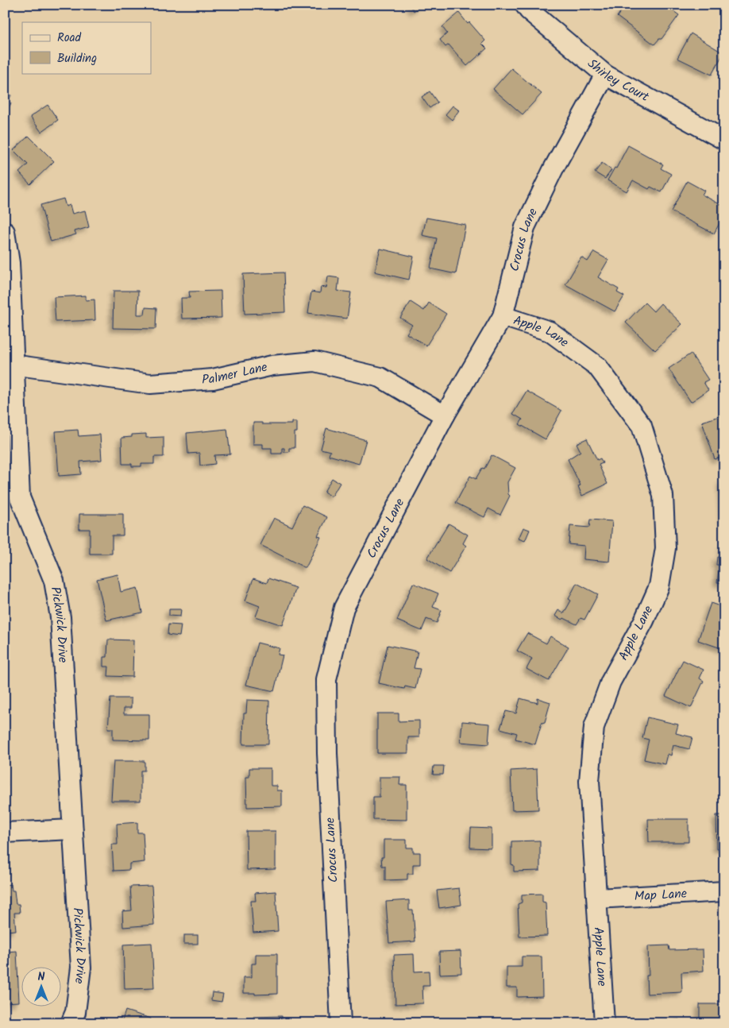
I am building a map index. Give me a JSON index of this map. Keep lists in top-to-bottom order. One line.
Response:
{"streets":{"street":["Shirley Court","Crocus Lane","Apple Lane","Palmer Lane","Pickwick Drive","Map Lane"]},"crossings":[["Shirley Court","Crocus Lane"],["Crocus Lane","Apple Lane"],["Crocus Lane","Palmer Lane"],["Apple Lane","Map Lane"],["Palmer Lane","Pickwick Drive"]],"legend":["Road","Building"],"north":"top"}
